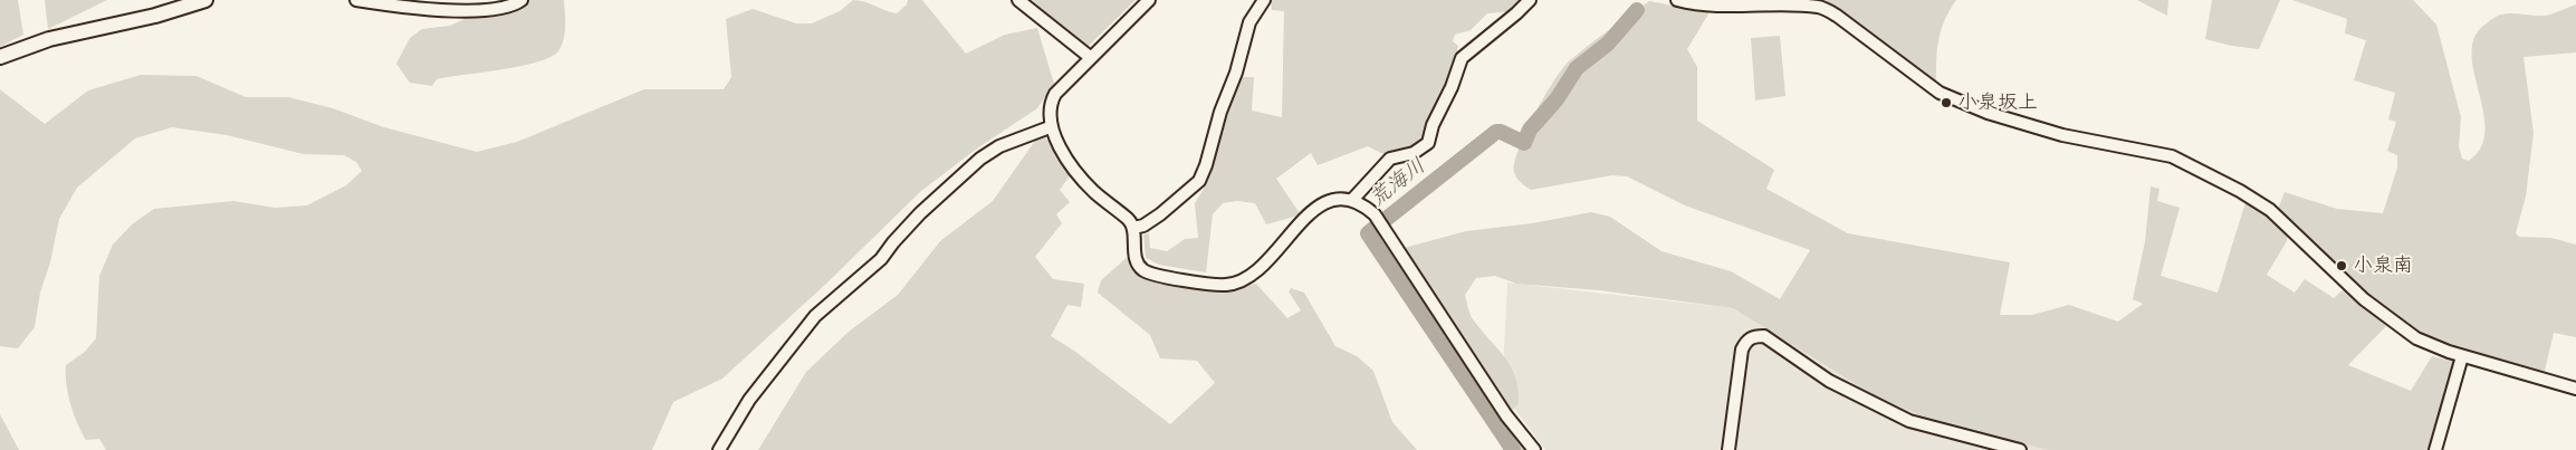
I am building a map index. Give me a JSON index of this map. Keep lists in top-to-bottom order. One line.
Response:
{"water":["荒海川"],"places":["小泉坂上","小泉南"]}
